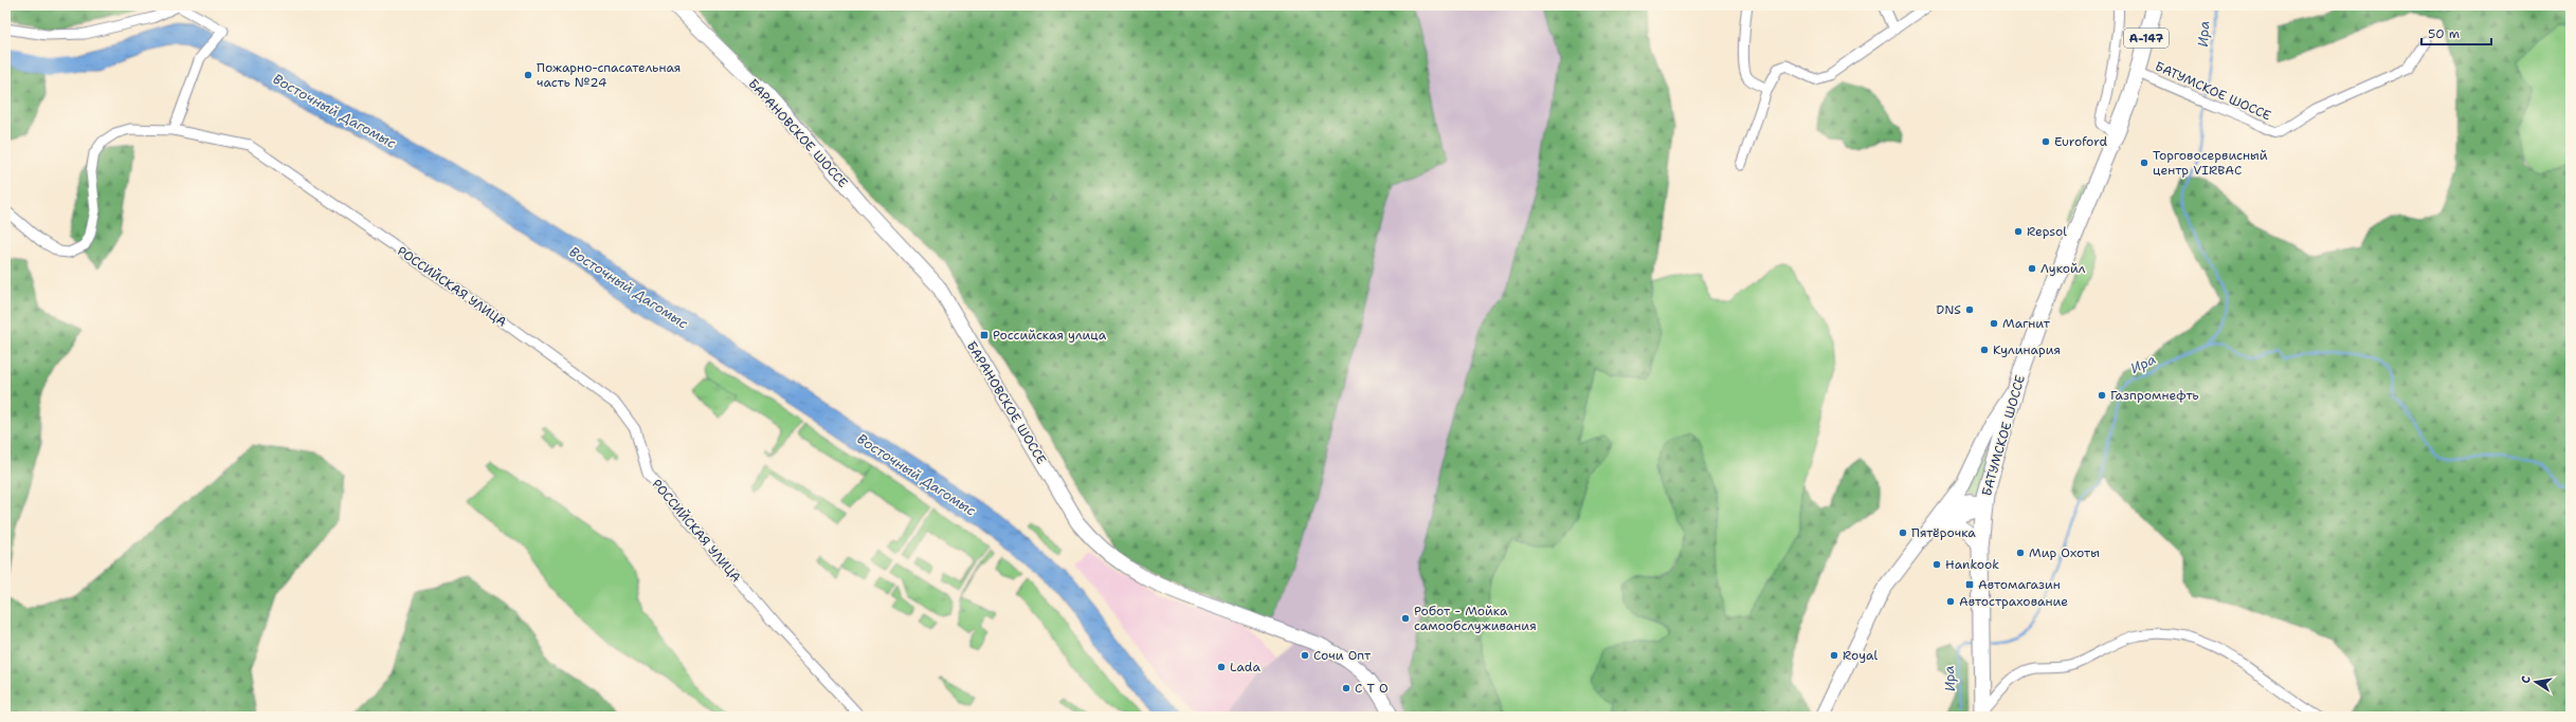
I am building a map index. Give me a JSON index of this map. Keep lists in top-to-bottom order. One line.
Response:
{"streets":{"highway":["А-147","БАТУМСКОЕ ШОССЕ"],"main road":["БАРАНОВСКОЕ ШОССЕ"],"street":["РОССИЙСКАЯ УЛИЦА"]},"crossings":[["А-147","БАТУМСКОЕ ШОССЕ"]],"water":["Ира","Восточный Дагомыс"],"places":{"other":["Пожарно-спасательная часть №24","Euroford","Торговосервисный центр VIRBAC","Repsol","Лукойл","DNS","Магнит","Кулинария","Газпромнефть","Пятёрочка","Мир Охоты","Hankook","Автострахование","Робот - Мойка самообслуживания","Сочи Опт","Royal","Lada","С Т О"],"transit":["Российская улица","Автомагазин"]},"scale_bar":"50 m","north":"left"}
